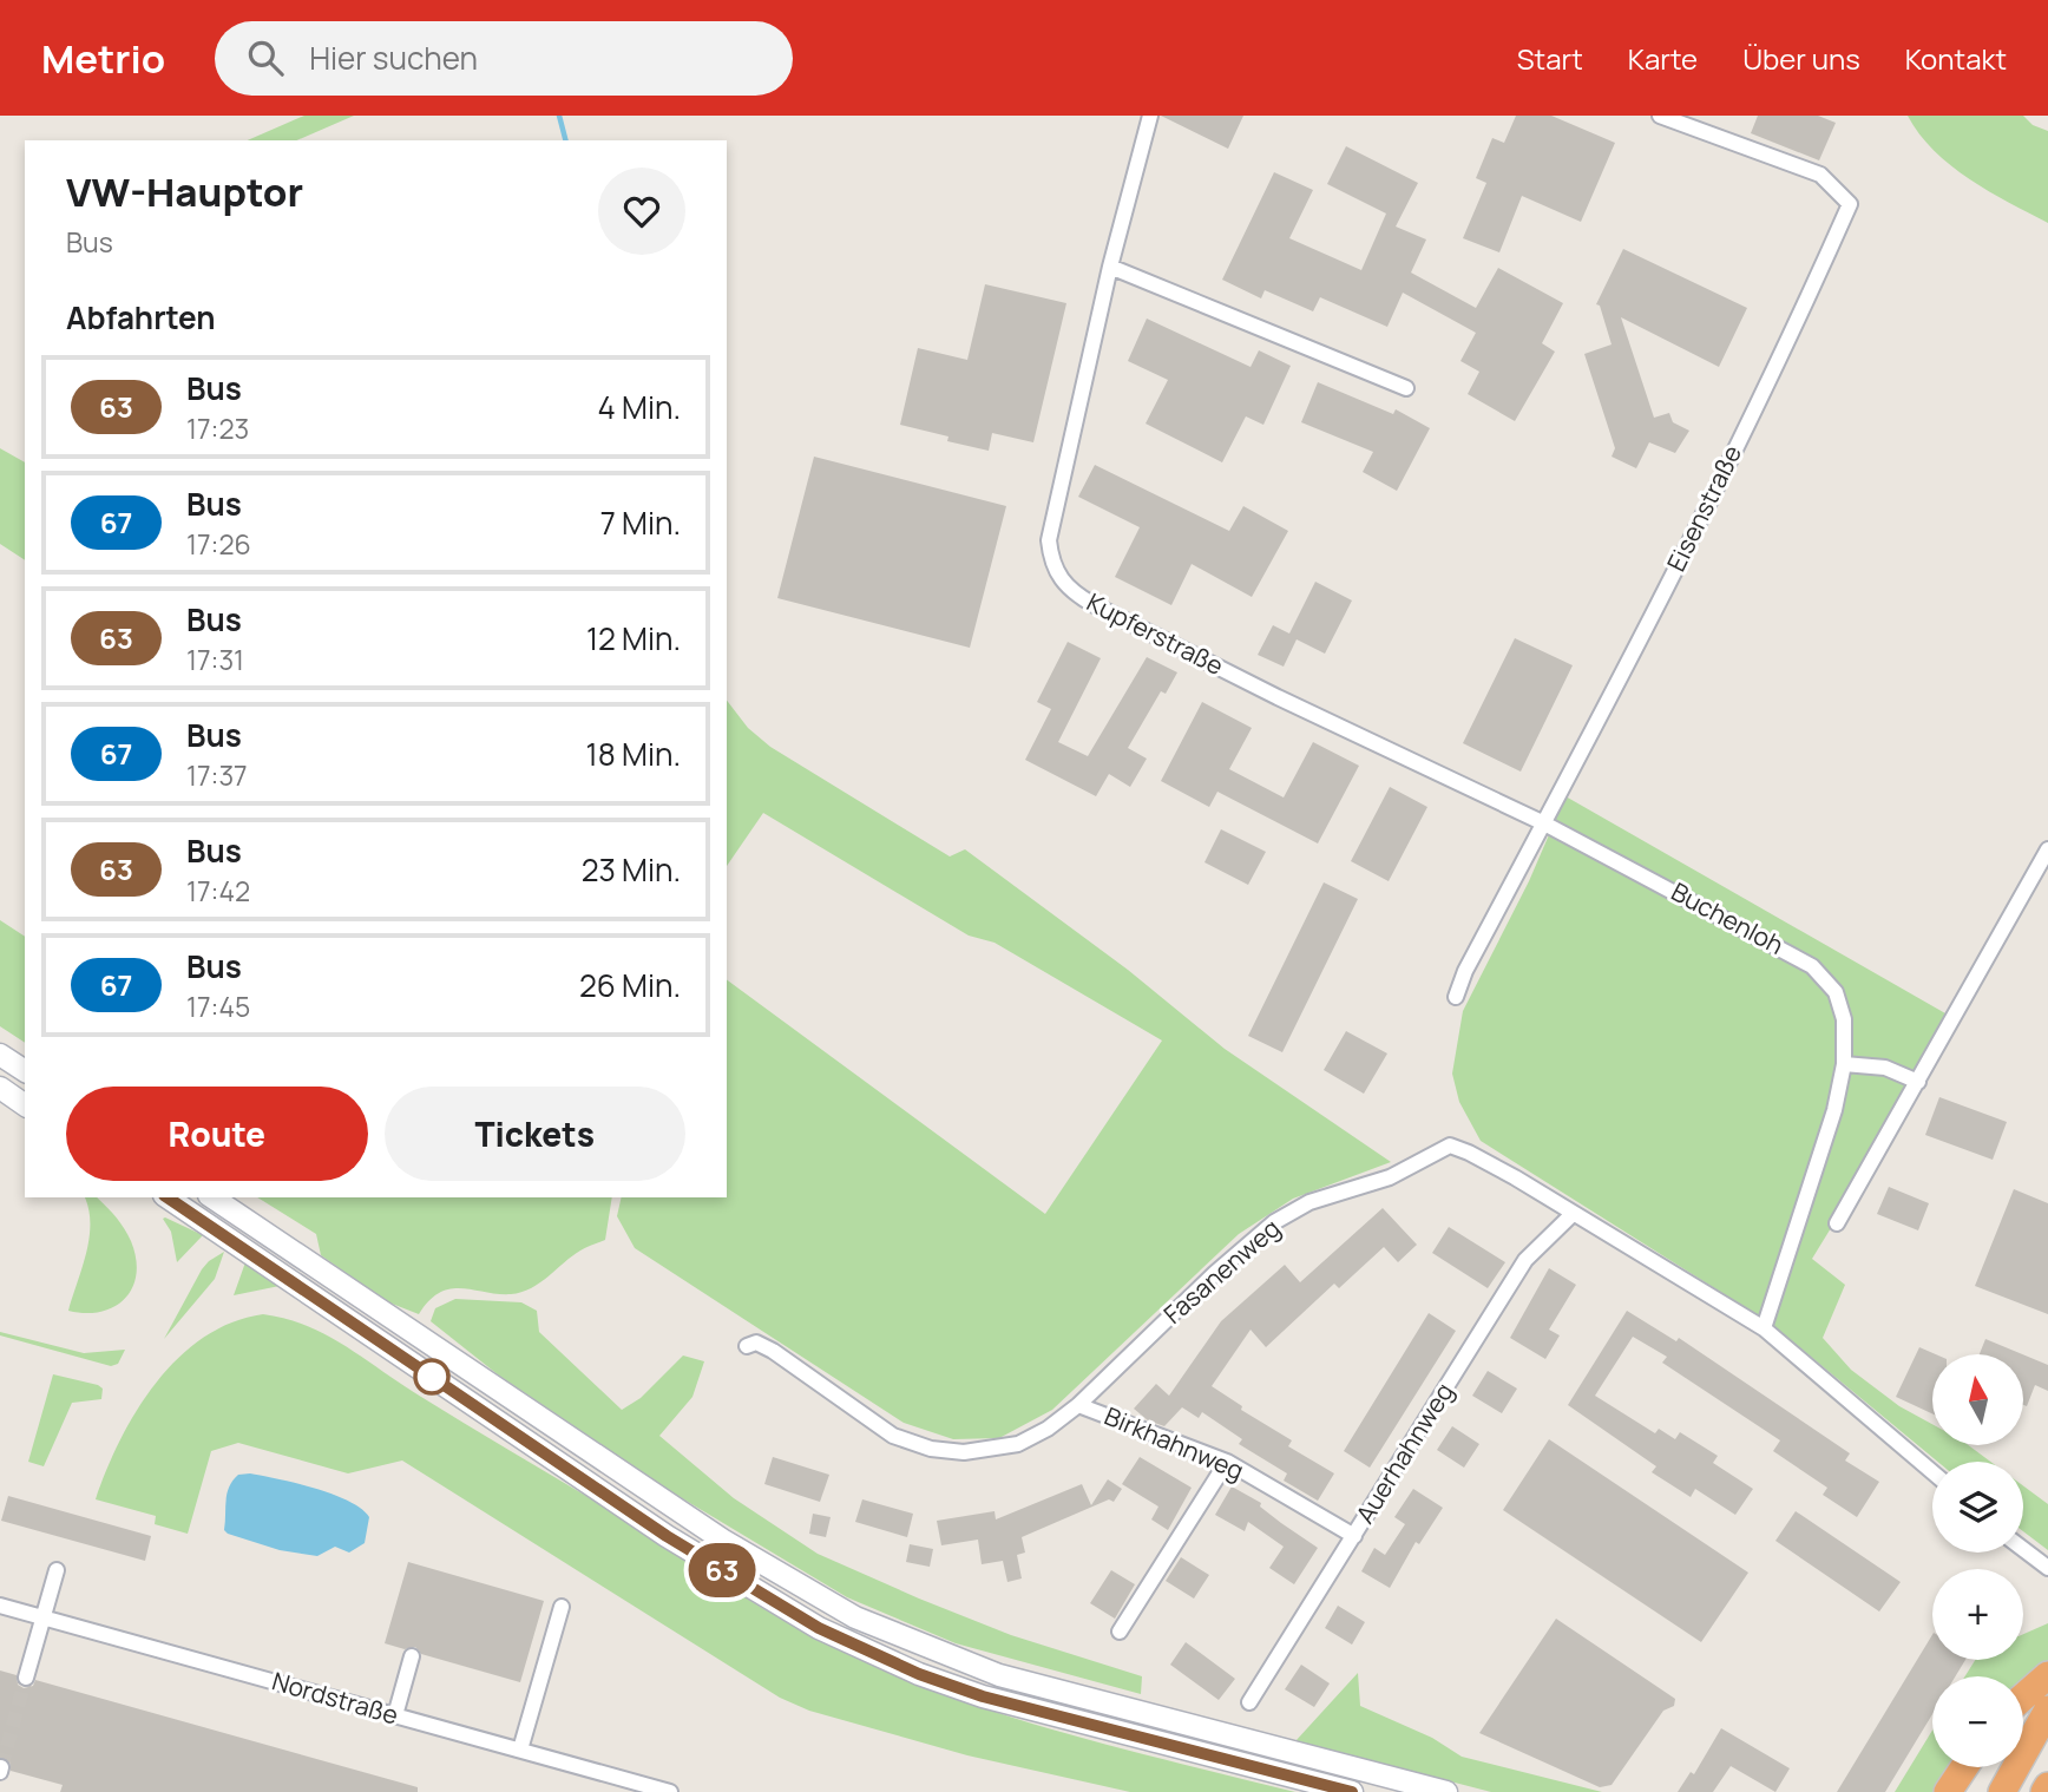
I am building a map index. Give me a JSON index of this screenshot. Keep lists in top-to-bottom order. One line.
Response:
{"streets":{"street":["Eisenstraße","Kupferstraße","Buchenloh","Fasanenweg","Birkhahnweg","Auerhahnweg","Nordstraße"]},"crossings":[["Eisenstraße","Kupferstraße"],["Eisenstraße","Buchenloh"],["Kupferstraße","Buchenloh"],["Buchenloh","Fasanenweg"],["Fasanenweg","Birkhahnweg"],["Fasanenweg","Auerhahnweg"],["Birkhahnweg","Auerhahnweg"]],"lines":["bus line 63"],"north":"top","page":{"header":"Metrio","search":"Hier suchen","nav":["Start","Karte","Über uns","Kontakt"],"on_map":"63","heading":[["VW-Hauptor","Bus"],"Abfahrten"],"list":[{"mark":"63","name":"Bus","note":"17:23","value":"4 Min."},{"mark":"67","name":"Bus","note":"17:26","value":"7 Min."},{"mark":"63","name":"Bus","note":"17:31","value":"12 Min."},{"mark":"67","name":"Bus","note":"17:37","value":"18 Min."},{"mark":"63","name":"Bus","note":"17:42","value":"23 Min."},{"mark":"67","name":"Bus","note":"17:45","value":"26 Min."}],"buttons":["Route","Tickets"],"map_buttons":["+","−"]}}
